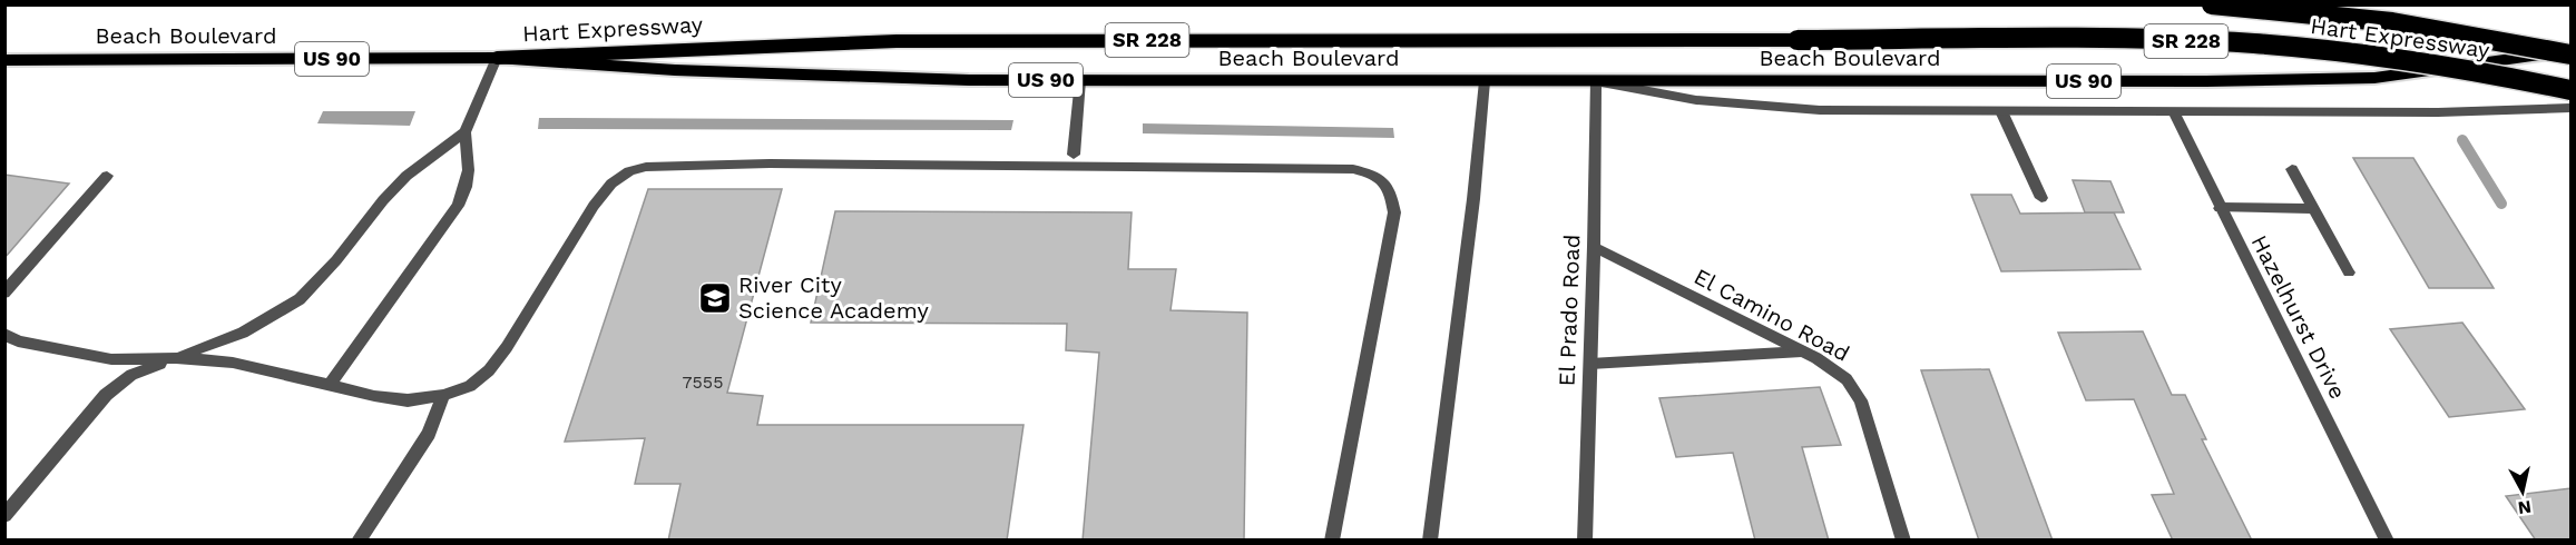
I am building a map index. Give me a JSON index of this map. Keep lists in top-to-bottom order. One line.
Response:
{"streets":{"highway":["Hart Expressway","Beach Boulevard","SR 228","US 90"],"street":["El Prado Road","El Camino Road","Hazelhurst Drive"]},"crossings":[["Hart Expressway","Beach Boulevard"],["Beach Boulevard","El Prado Road"],["El Prado Road","El Camino Road"]],"places":{"school or university":["River City Science Academy"]},"house_numbers":["7555"],"north":"bottom"}
